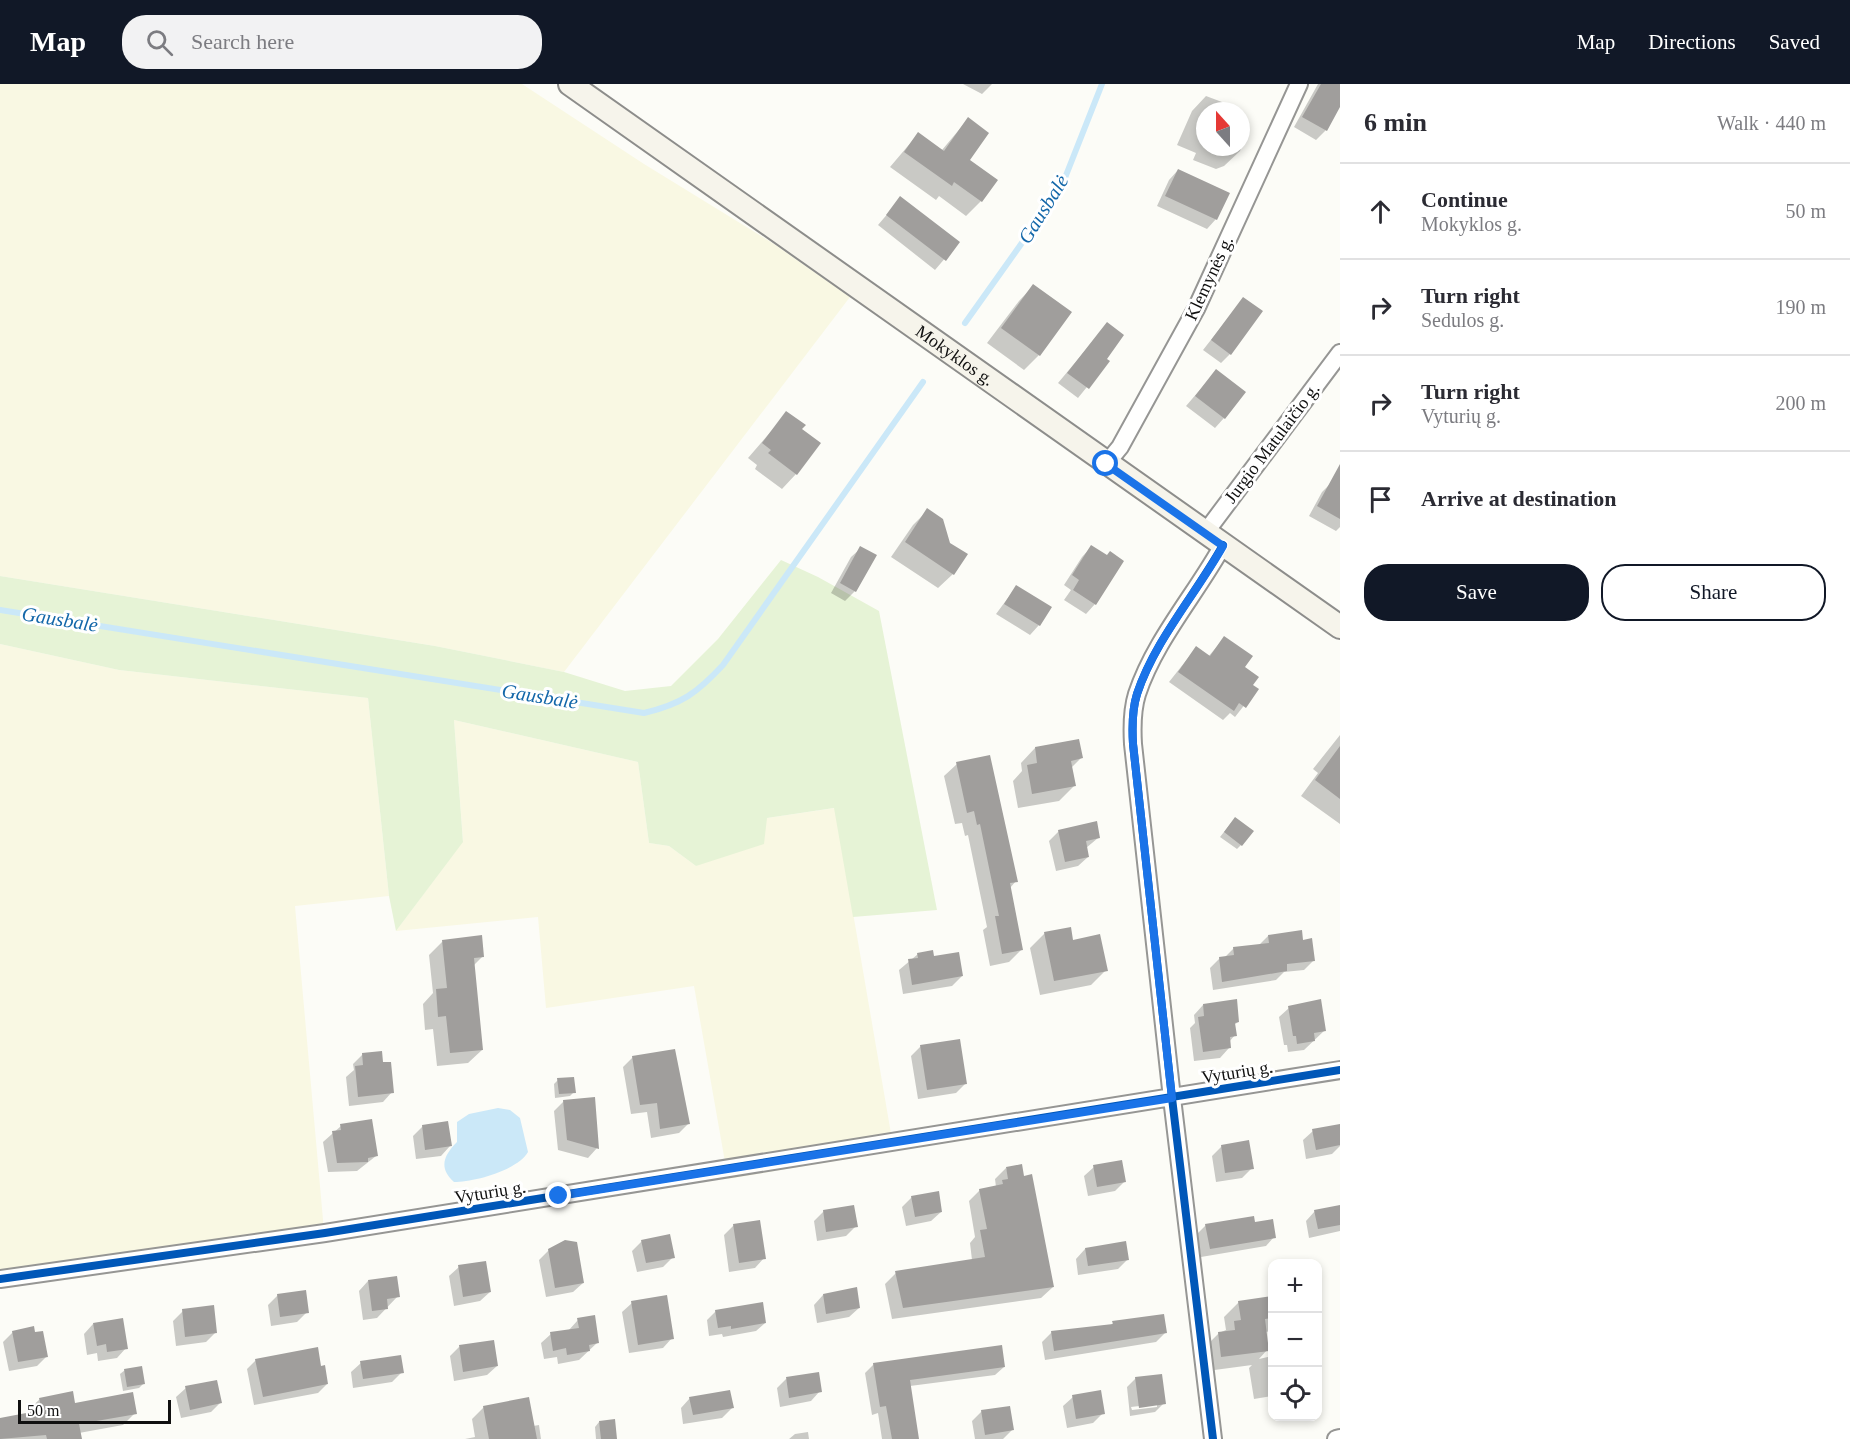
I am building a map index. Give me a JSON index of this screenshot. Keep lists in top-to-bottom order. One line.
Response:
{"streets":{"main road":["Mokyklos g."],"street":["Klemynės g.","Jurgio Matulaičio g.","Vyturių g."]},"crossings":[["Klemynės g.","Mokyklos g."],["Mokyklos g.","Jurgio Matulaičio g."],["Jurgio Matulaičio g.","Vyturių g."]],"water":["Gausbalė"],"scale_bar":"50 m","north":"top","page":{"header":"Map","search":"Search here","nav":["Map","Directions","Saved"],"heading":["6 min","Walk · 440 m"],"list":[["Continue","Mokyklos g.","50 m"],["Turn right","Sedulos g.","190 m"],["Turn right","Vyturių g.","200 m"],"Arrive at destination"],"buttons":["Save","Share"],"map_buttons":["+","−"],"scale":"50 m"}}
